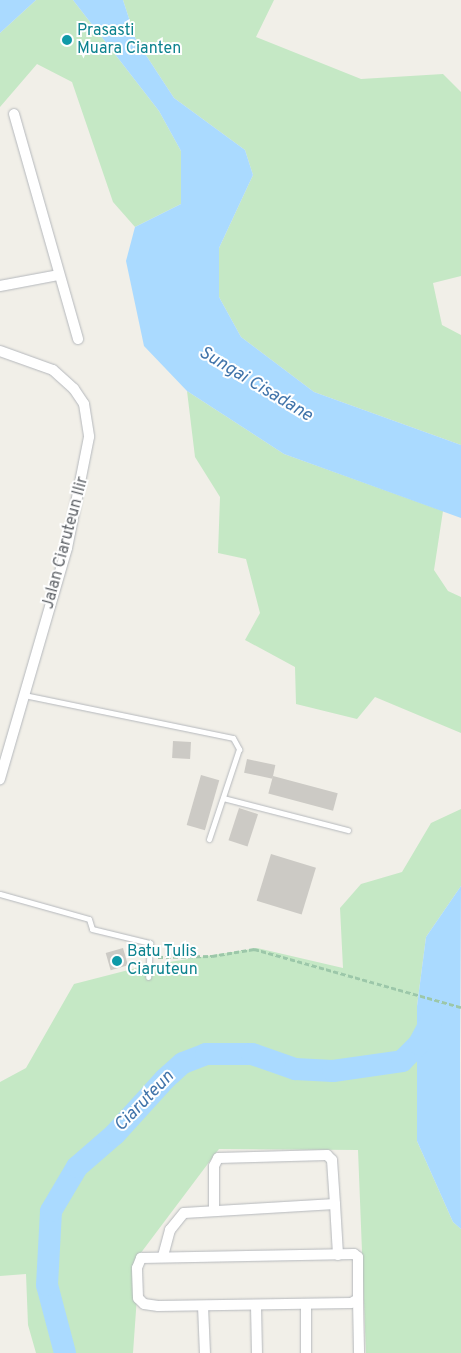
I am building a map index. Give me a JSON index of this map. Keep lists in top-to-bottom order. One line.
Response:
{"streets":{"street":["Jalan Ciaruteun Ilir"]},"water":["Sungai Cisadane","Ciaruteun"],"places":["Prasasti Muara Cianten","Batu Tulis Ciaruteun"]}
